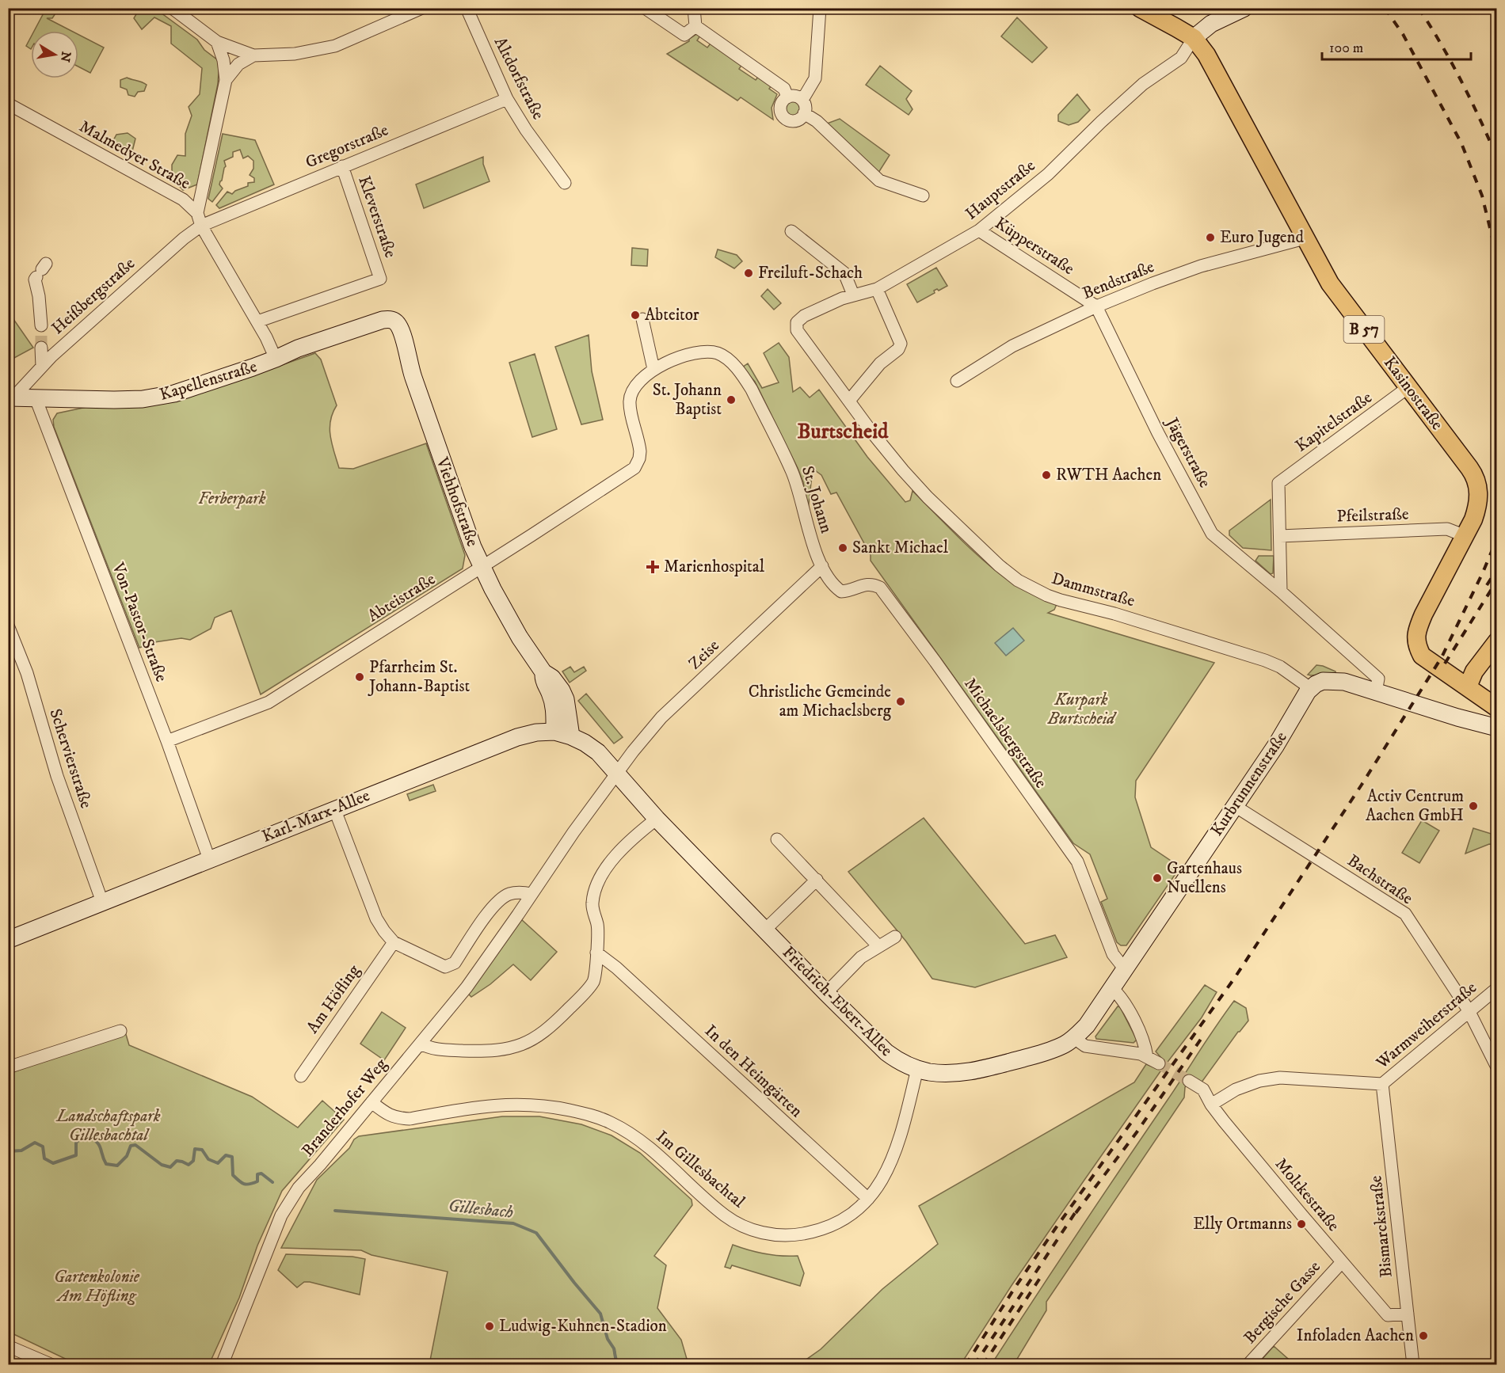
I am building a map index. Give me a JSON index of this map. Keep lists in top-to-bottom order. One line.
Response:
{"streets":{"main road":["B 57","Kapellenstraße","Kasinostraße","Viehhofstraße","Kurbrunnenstraße","Karl-Marx-Allee","Friedrich-Ebert-Allee"],"street":["Altdorfstraße","Gregorstraße","Malmedyer Straße","Hauptstraße","Kleverstraße","Küpperstraße","Bendstraße","Heißbergstraße","Kapitelstraße","Jägerstraße","St. Johann","Pfeilstraße","Dammstraße","Abteistraße","Von-Pastor-Straße","Zeise","Michaelsbergstraße","Schervierstraße","Bachstraße","Am Höfling","Warmweiherstraße","In den Heimgärten","Branderhofer Weg","Im Gillesbachtal","Moltkestraße","Bismarckstraße","Bergische Gasse"]},"crossings":[["Altdorfstraße","Gregorstraße"],["Gregorstraße","Malmedyer Straße"],["Gregorstraße","Kleverstraße"],["Gregorstraße","Heißbergstraße"],["Malmedyer Straße","Kleverstraße"],["Malmedyer Straße","Heißbergstraße"],["Malmedyer Straße","Kapellenstraße"],["Hauptstraße","Küpperstraße"],["Hauptstraße","B 57"],["Hauptstraße","Kasinostraße"],["Hauptstraße","Dammstraße"],["Küpperstraße","Bendstraße"],["Küpperstraße","Jägerstraße"],["Bendstraße","Kasinostraße"],["Bendstraße","Jägerstraße"],["Heißbergstraße","Kapellenstraße"],["B 57","Kasinostraße"],["Kapellenstraße","Viehhofstraße"],["Kapellenstraße","Von-Pastor-Straße"],["Kasinostraße","Kapitelstraße"],["Kasinostraße","Pfeilstraße"],["Kapitelstraße","Pfeilstraße"],["St. Johann","Abteistraße"],["St. Johann","Zeise"],["St. Johann","Michaelsbergstraße"],["Viehhofstraße","Abteistraße"],["Viehhofstraße","Karl-Marx-Allee"],["Dammstraße","Kurbrunnenstraße"],["Abteistraße","Von-Pastor-Straße"],["Von-Pastor-Straße","Karl-Marx-Allee"],["Zeise","Michaelsbergstraße"],["Zeise","Karl-Marx-Allee"],["Zeise","Friedrich-Ebert-Allee"],["Zeise","Branderhofer Weg"],["Michaelsbergstraße","Kurbrunnenstraße"],["Schervierstraße","Karl-Marx-Allee"],["Kurbrunnenstraße","Bachstraße"],["Kurbrunnenstraße","Friedrich-Ebert-Allee"],["Karl-Marx-Allee","Friedrich-Ebert-Allee"],["Karl-Marx-Allee","Branderhofer Weg"],["Bachstraße","Warmweiherstraße"],["Friedrich-Ebert-Allee","Branderhofer Weg"],["Friedrich-Ebert-Allee","Im Gillesbachtal"],["Warmweiherstraße","Moltkestraße"],["Warmweiherstraße","Bismarckstraße"],["In den Heimgärten","Im Gillesbachtal"],["Branderhofer Weg","Im Gillesbachtal"],["Moltkestraße","Bismarckstraße"],["Moltkestraße","Bergische Gasse"]],"districts":["Burtscheid"],"water":["Gillesbach"],"parks":["Ferberpark","Kurpark Burtscheid","Landschaftspark Gillesbachtal","Gartenkolonie Am Höfling"],"places":{"other":["Euro Jugend","Freiluft-Schach","Abteitor","St. Johann Baptist","RWTH Aachen","Sankt Michael","Pfarrheim St. Johann-Baptist","Christliche Gemeinde am Michaelsberg","Activ Centrum Aachen GmbH","Gartenhaus Nuellens","Elly Ortmanns","Ludwig-Kuhnen-Stadion","Infoladen Aachen"],"health":["Marienhospital"]},"scale_bar":"100 m","north":"right"}
